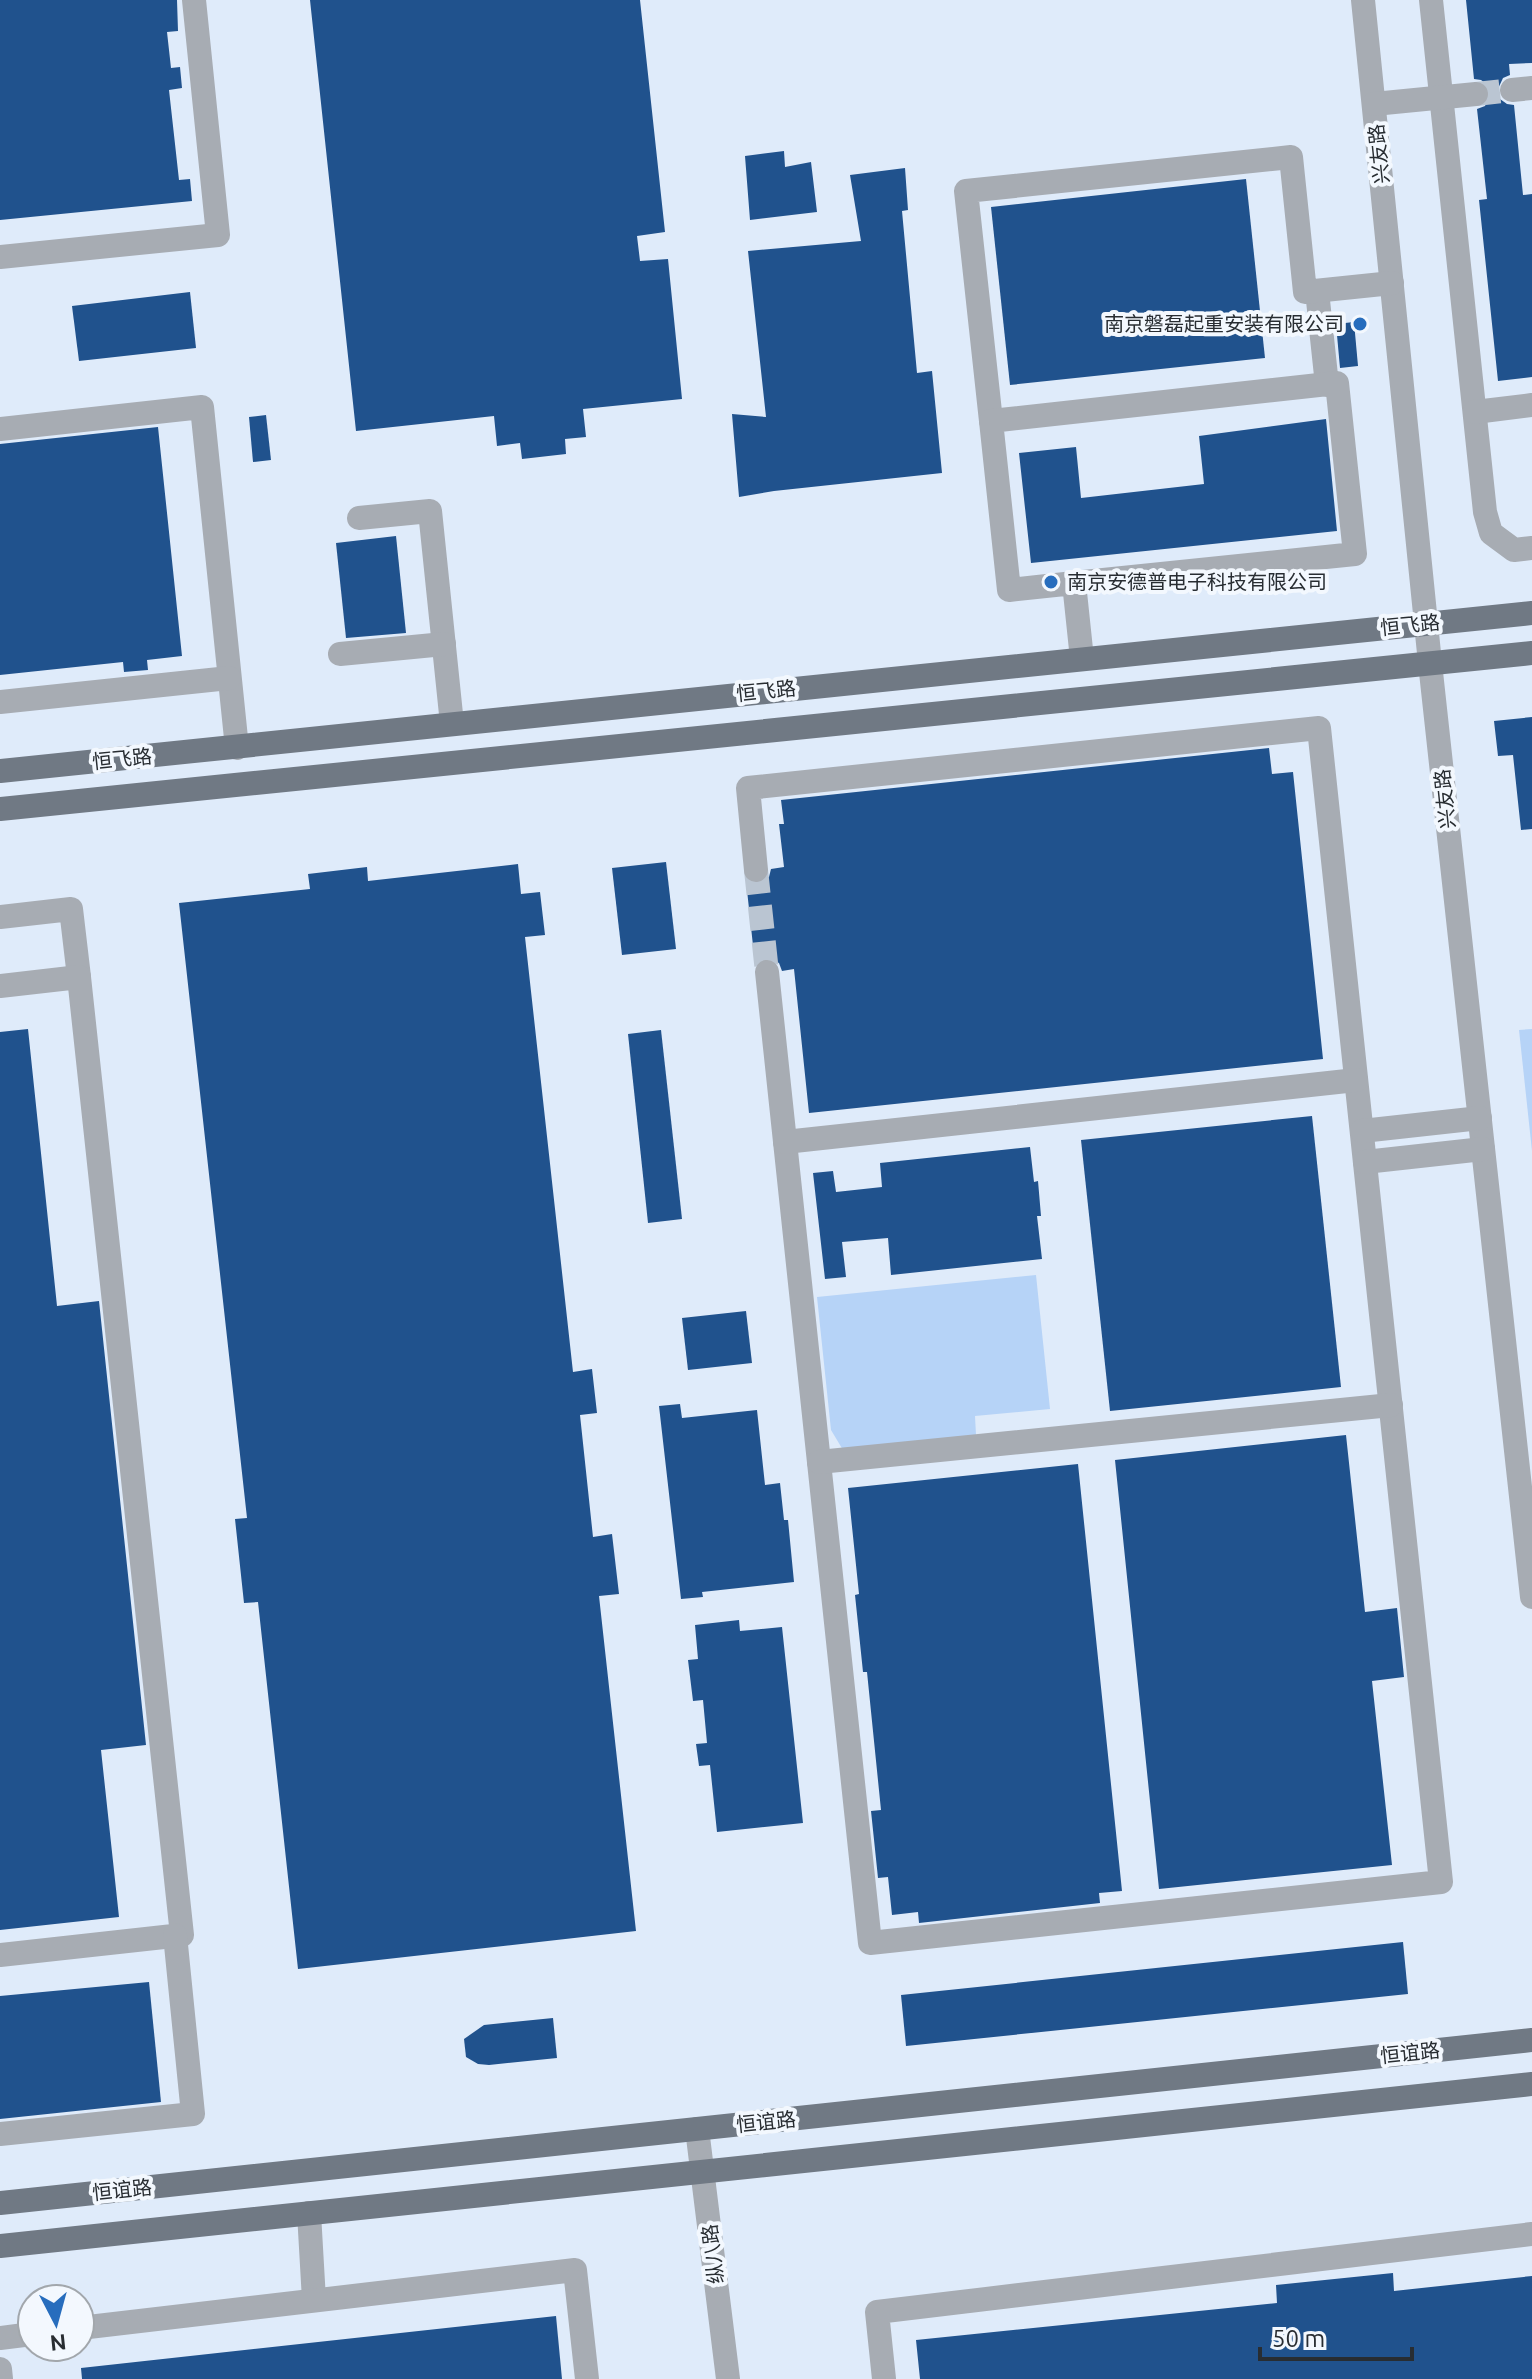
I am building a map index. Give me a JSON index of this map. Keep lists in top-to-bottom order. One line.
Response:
{"streets":{"main road":["恒飞路","恒谊路"],"street":["兴友路","纵八路"]},"crossings":[["兴友路","恒飞路"],["恒谊路","纵八路"]],"places":["南京磐磊起重安装有限公司","南京安德普电子科技有限公司"],"scale_bar":"50 m","north":"bottom"}
